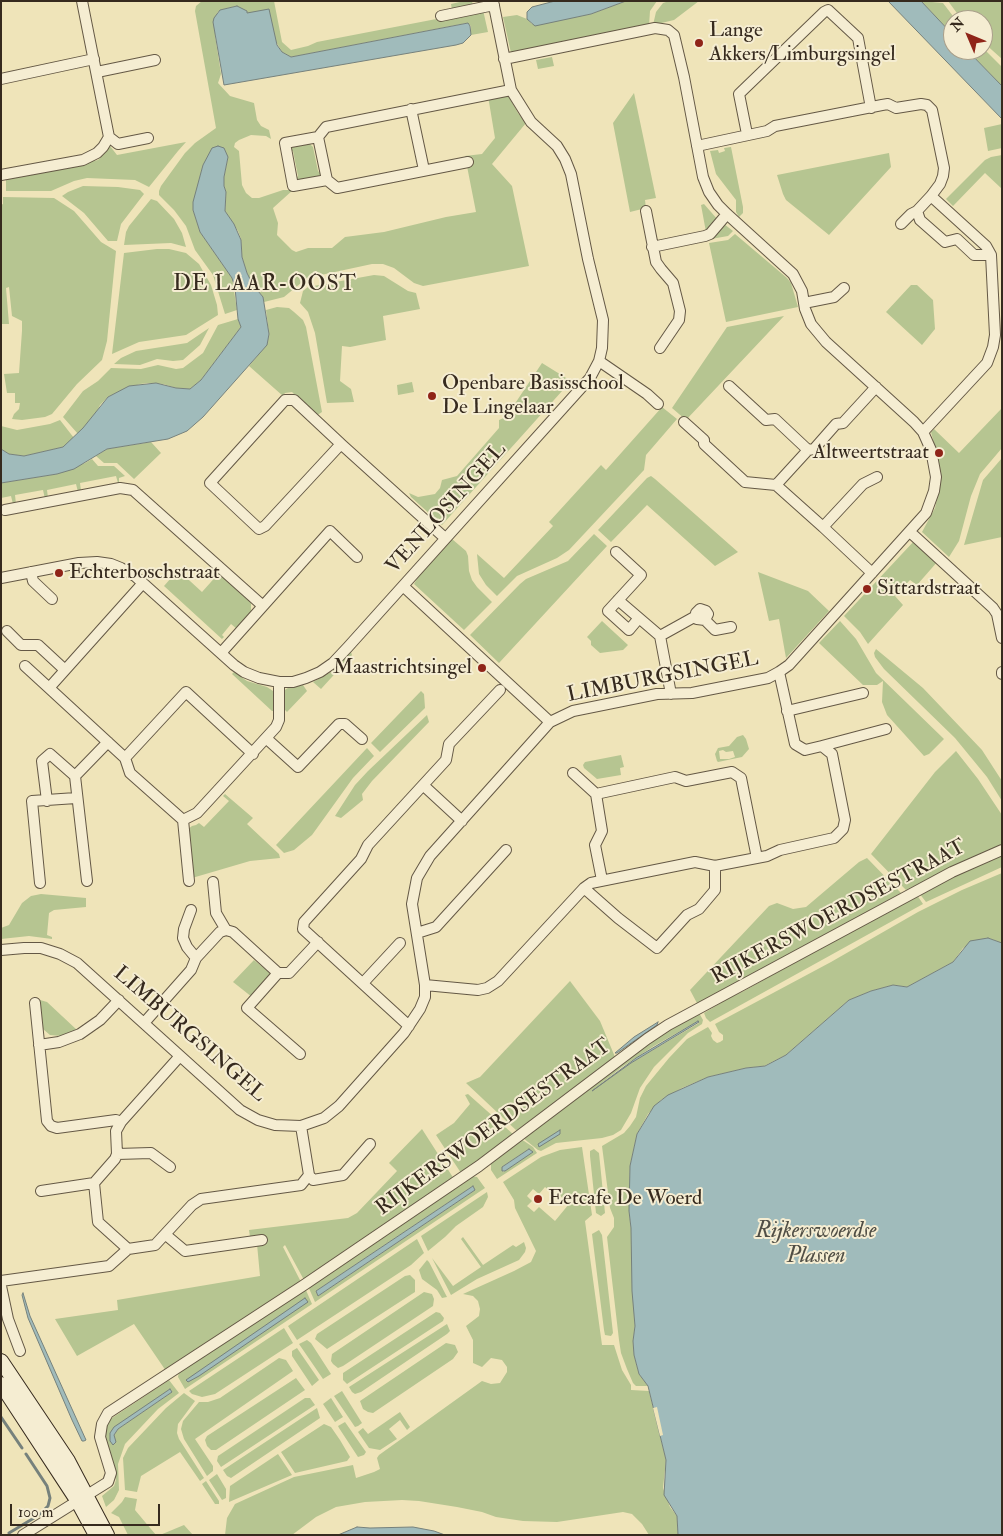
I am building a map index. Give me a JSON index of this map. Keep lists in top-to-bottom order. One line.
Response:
{"streets":{"street":["VENLOSINGEL","LIMBURGSINGEL","RIJKERSWOERDSESTRAAT"]},"crossings":[["VENLOSINGEL","LIMBURGSINGEL"]],"districts":["DE LAAR-OOST"],"water":["Rijkerswoerdse Plassen"],"places":["Lange Akkers/Limburgsingel","Openbare Basisschool De Lingelaar","Altweertstraat","Echterboschstraat","Sittardstraat","Maastrichtsingel","Eetcafe De Woerd"],"scale_bar":"100 m","north":"top left"}
